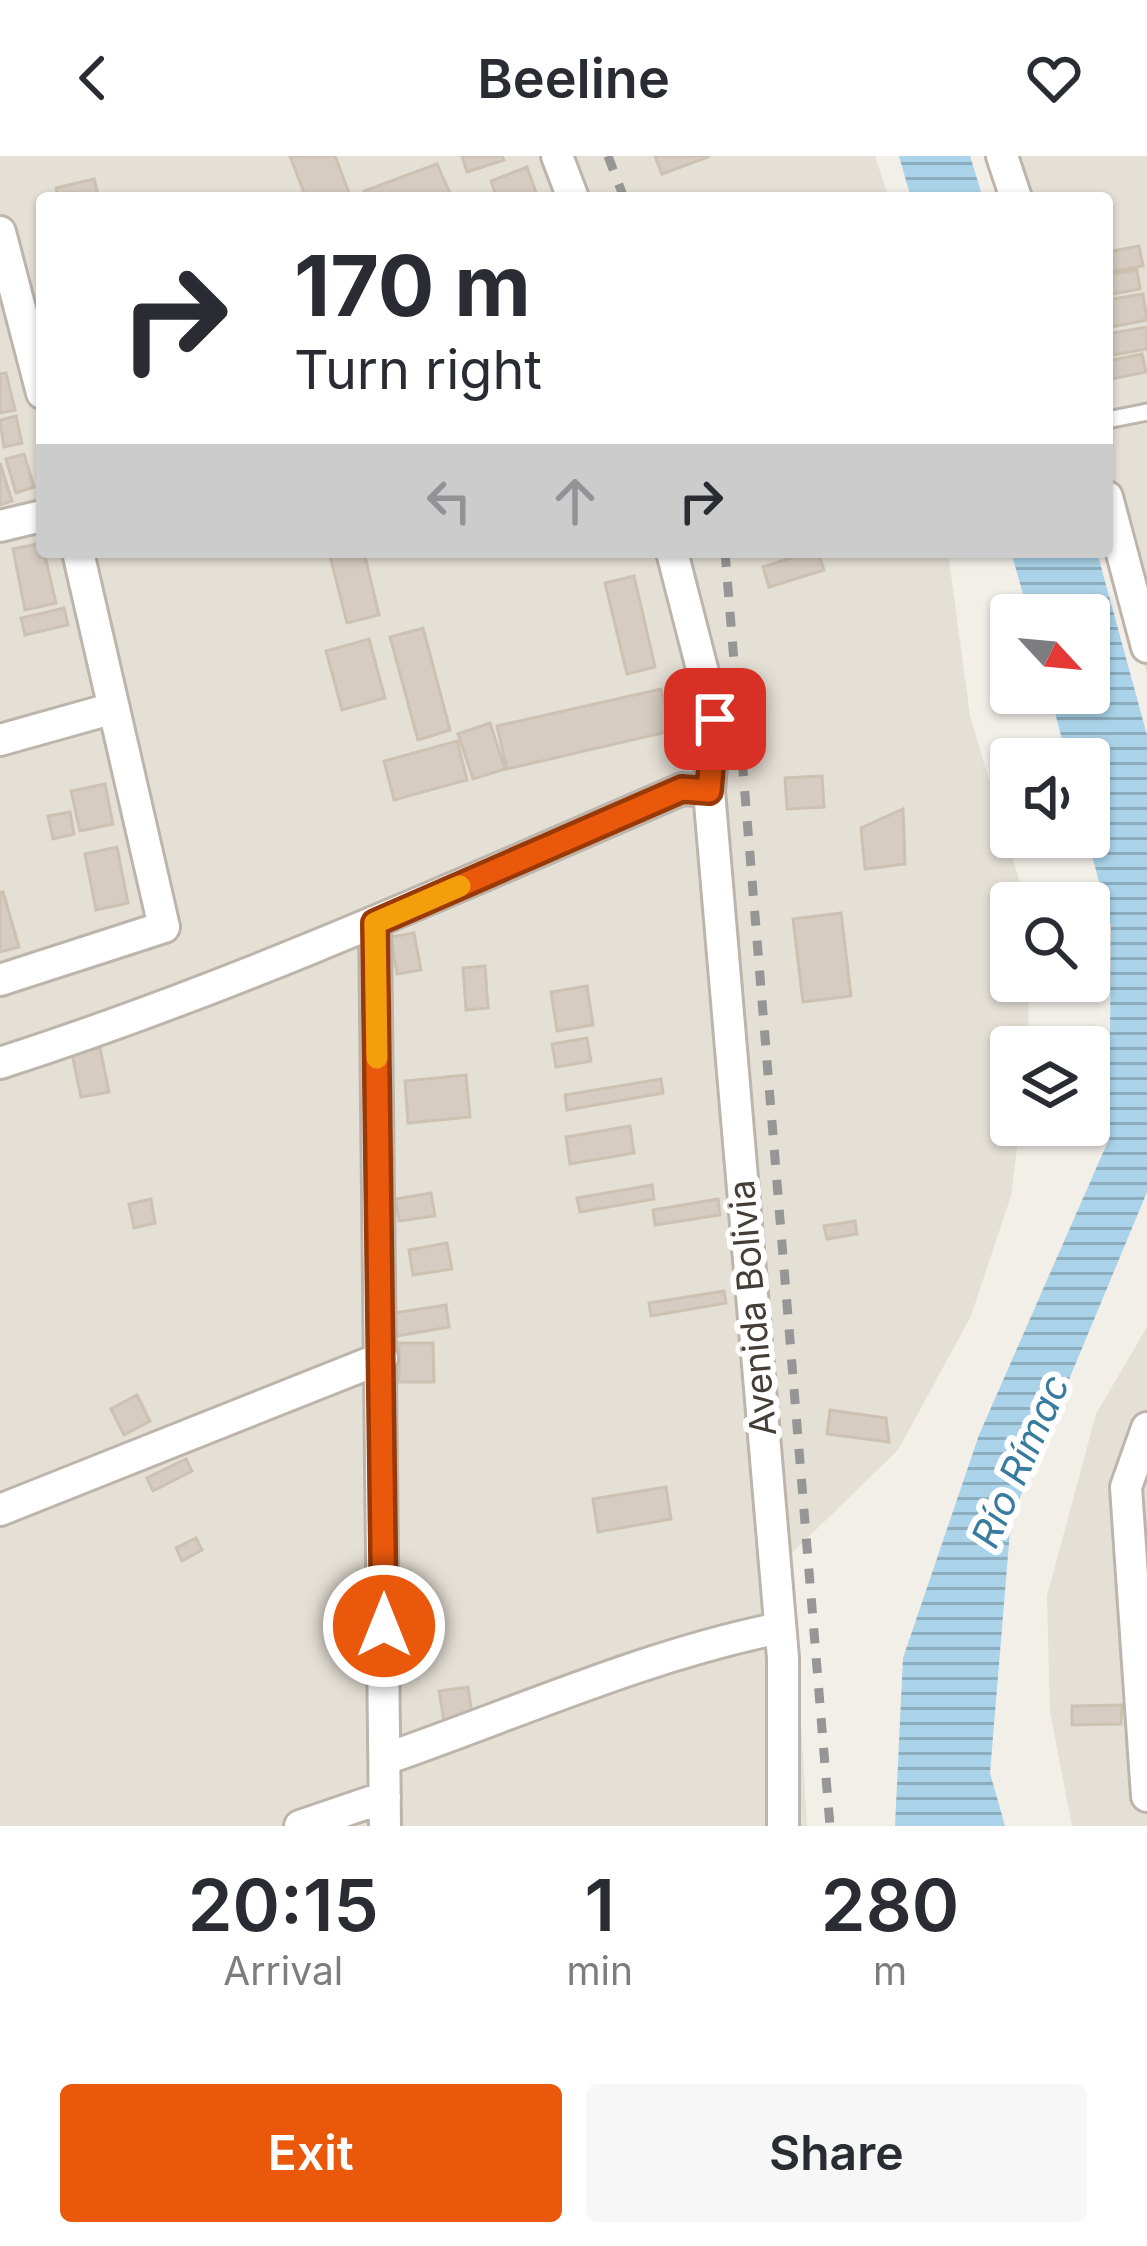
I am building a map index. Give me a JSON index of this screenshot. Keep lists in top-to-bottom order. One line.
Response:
{"streets":{"street":["Avenida Bolivia"]},"water":["Río Rímac"],"north":"bottom right","page":{"header":"Beeline","turn":["170 m","Turn right"],"eta":["20:15","Arrival","1","min","280","m"],"buttons":["Exit","Share"]}}
